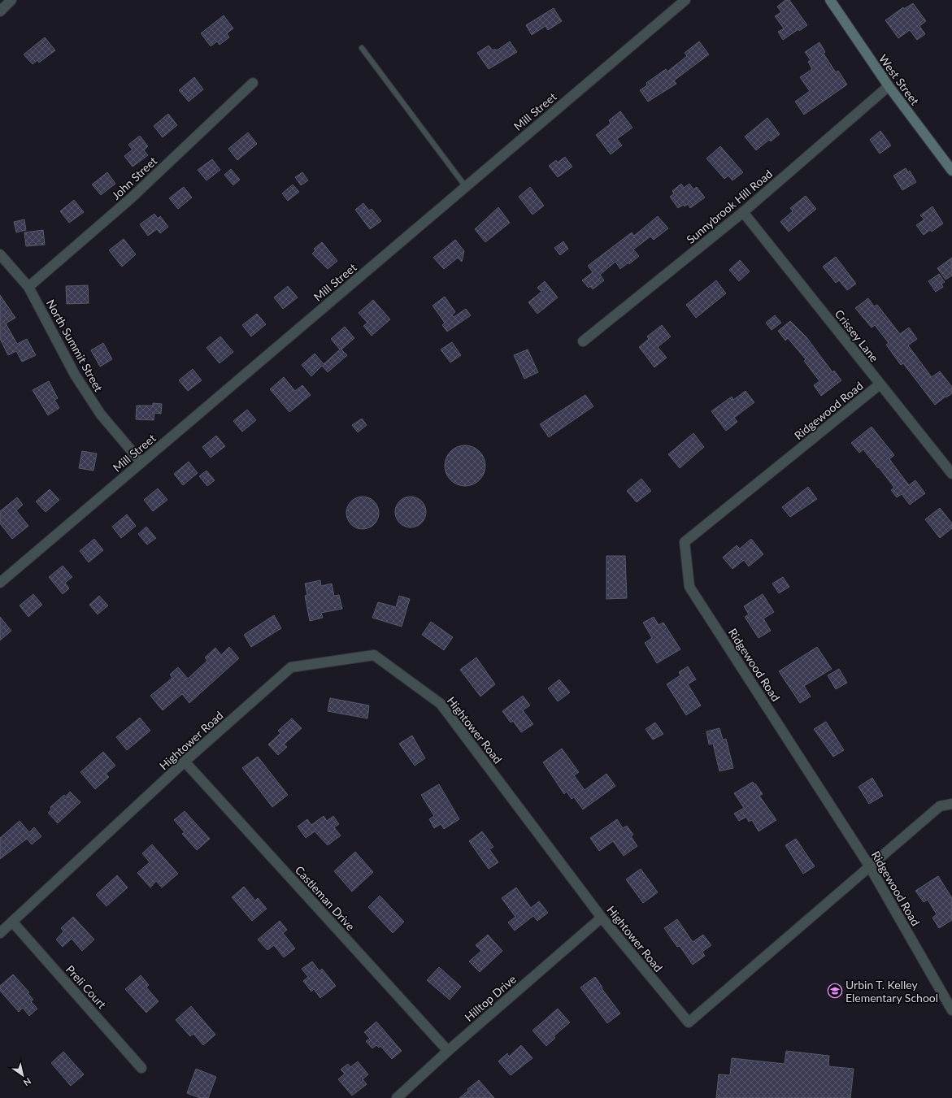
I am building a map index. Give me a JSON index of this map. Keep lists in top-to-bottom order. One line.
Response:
{"streets":{"main road":["West Street"],"street":["Mill Street","John Street","Sunnybrook Hill Road","Crissey Lane","North Summit Street","Ridgewood Road","Hightower Road","Castleman Drive","Preli Court","Hilltop Drive"]},"crossings":[["West Street","Sunnybrook Hill Road"],["Mill Street","North Summit Street"],["John Street","North Summit Street"],["Sunnybrook Hill Road","Crissey Lane"],["Crissey Lane","Ridgewood Road"],["Ridgewood Road","Hightower Road"],["Hightower Road","Castleman Drive"],["Hightower Road","Preli Court"],["Hightower Road","Hilltop Drive"],["Castleman Drive","Hilltop Drive"]],"places":{"school or university":["Urbin T. Kelley Elementary School"]},"north":"bottom right"}
